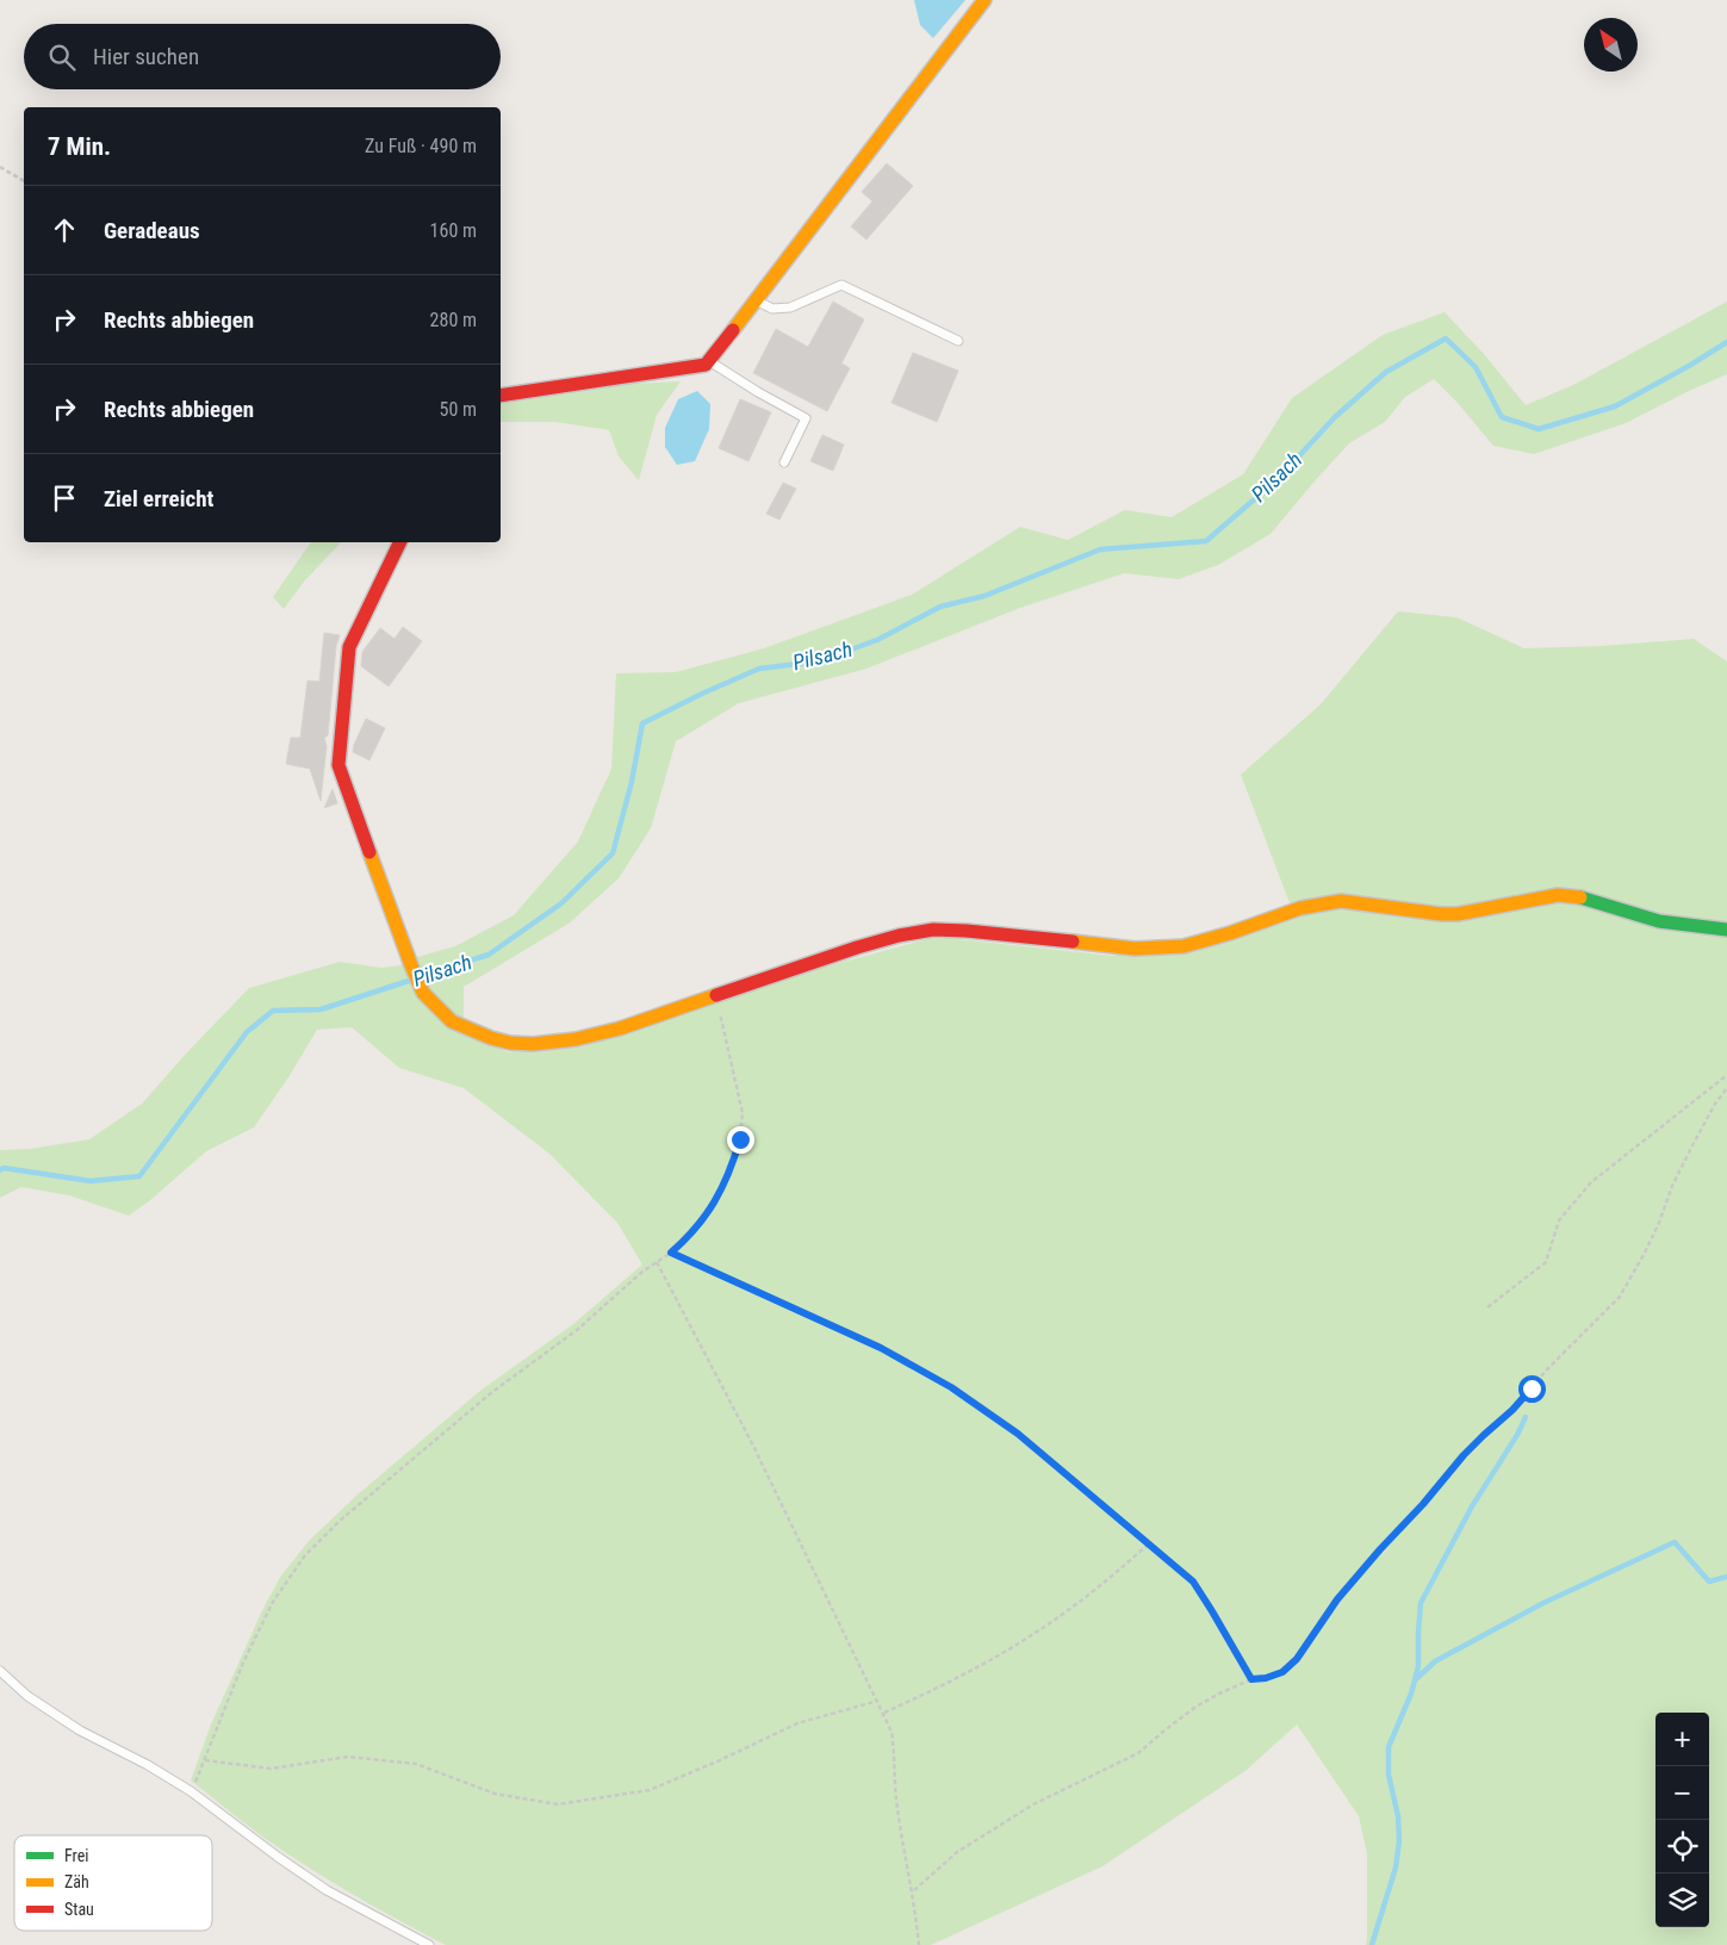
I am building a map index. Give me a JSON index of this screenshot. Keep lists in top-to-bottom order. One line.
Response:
{"water":["Pilsach"],"legend":["Frei","Zäh","Stau"],"north":"top left","page":{"search":"Hier suchen","heading":["7 Min.","Zu Fuß · 490 m"],"list":[["Geradeaus","160 m"],["Rechts abbiegen","280 m"],["Rechts abbiegen","50 m"],"Ziel erreicht"],"map_buttons":["+","−"]}}
